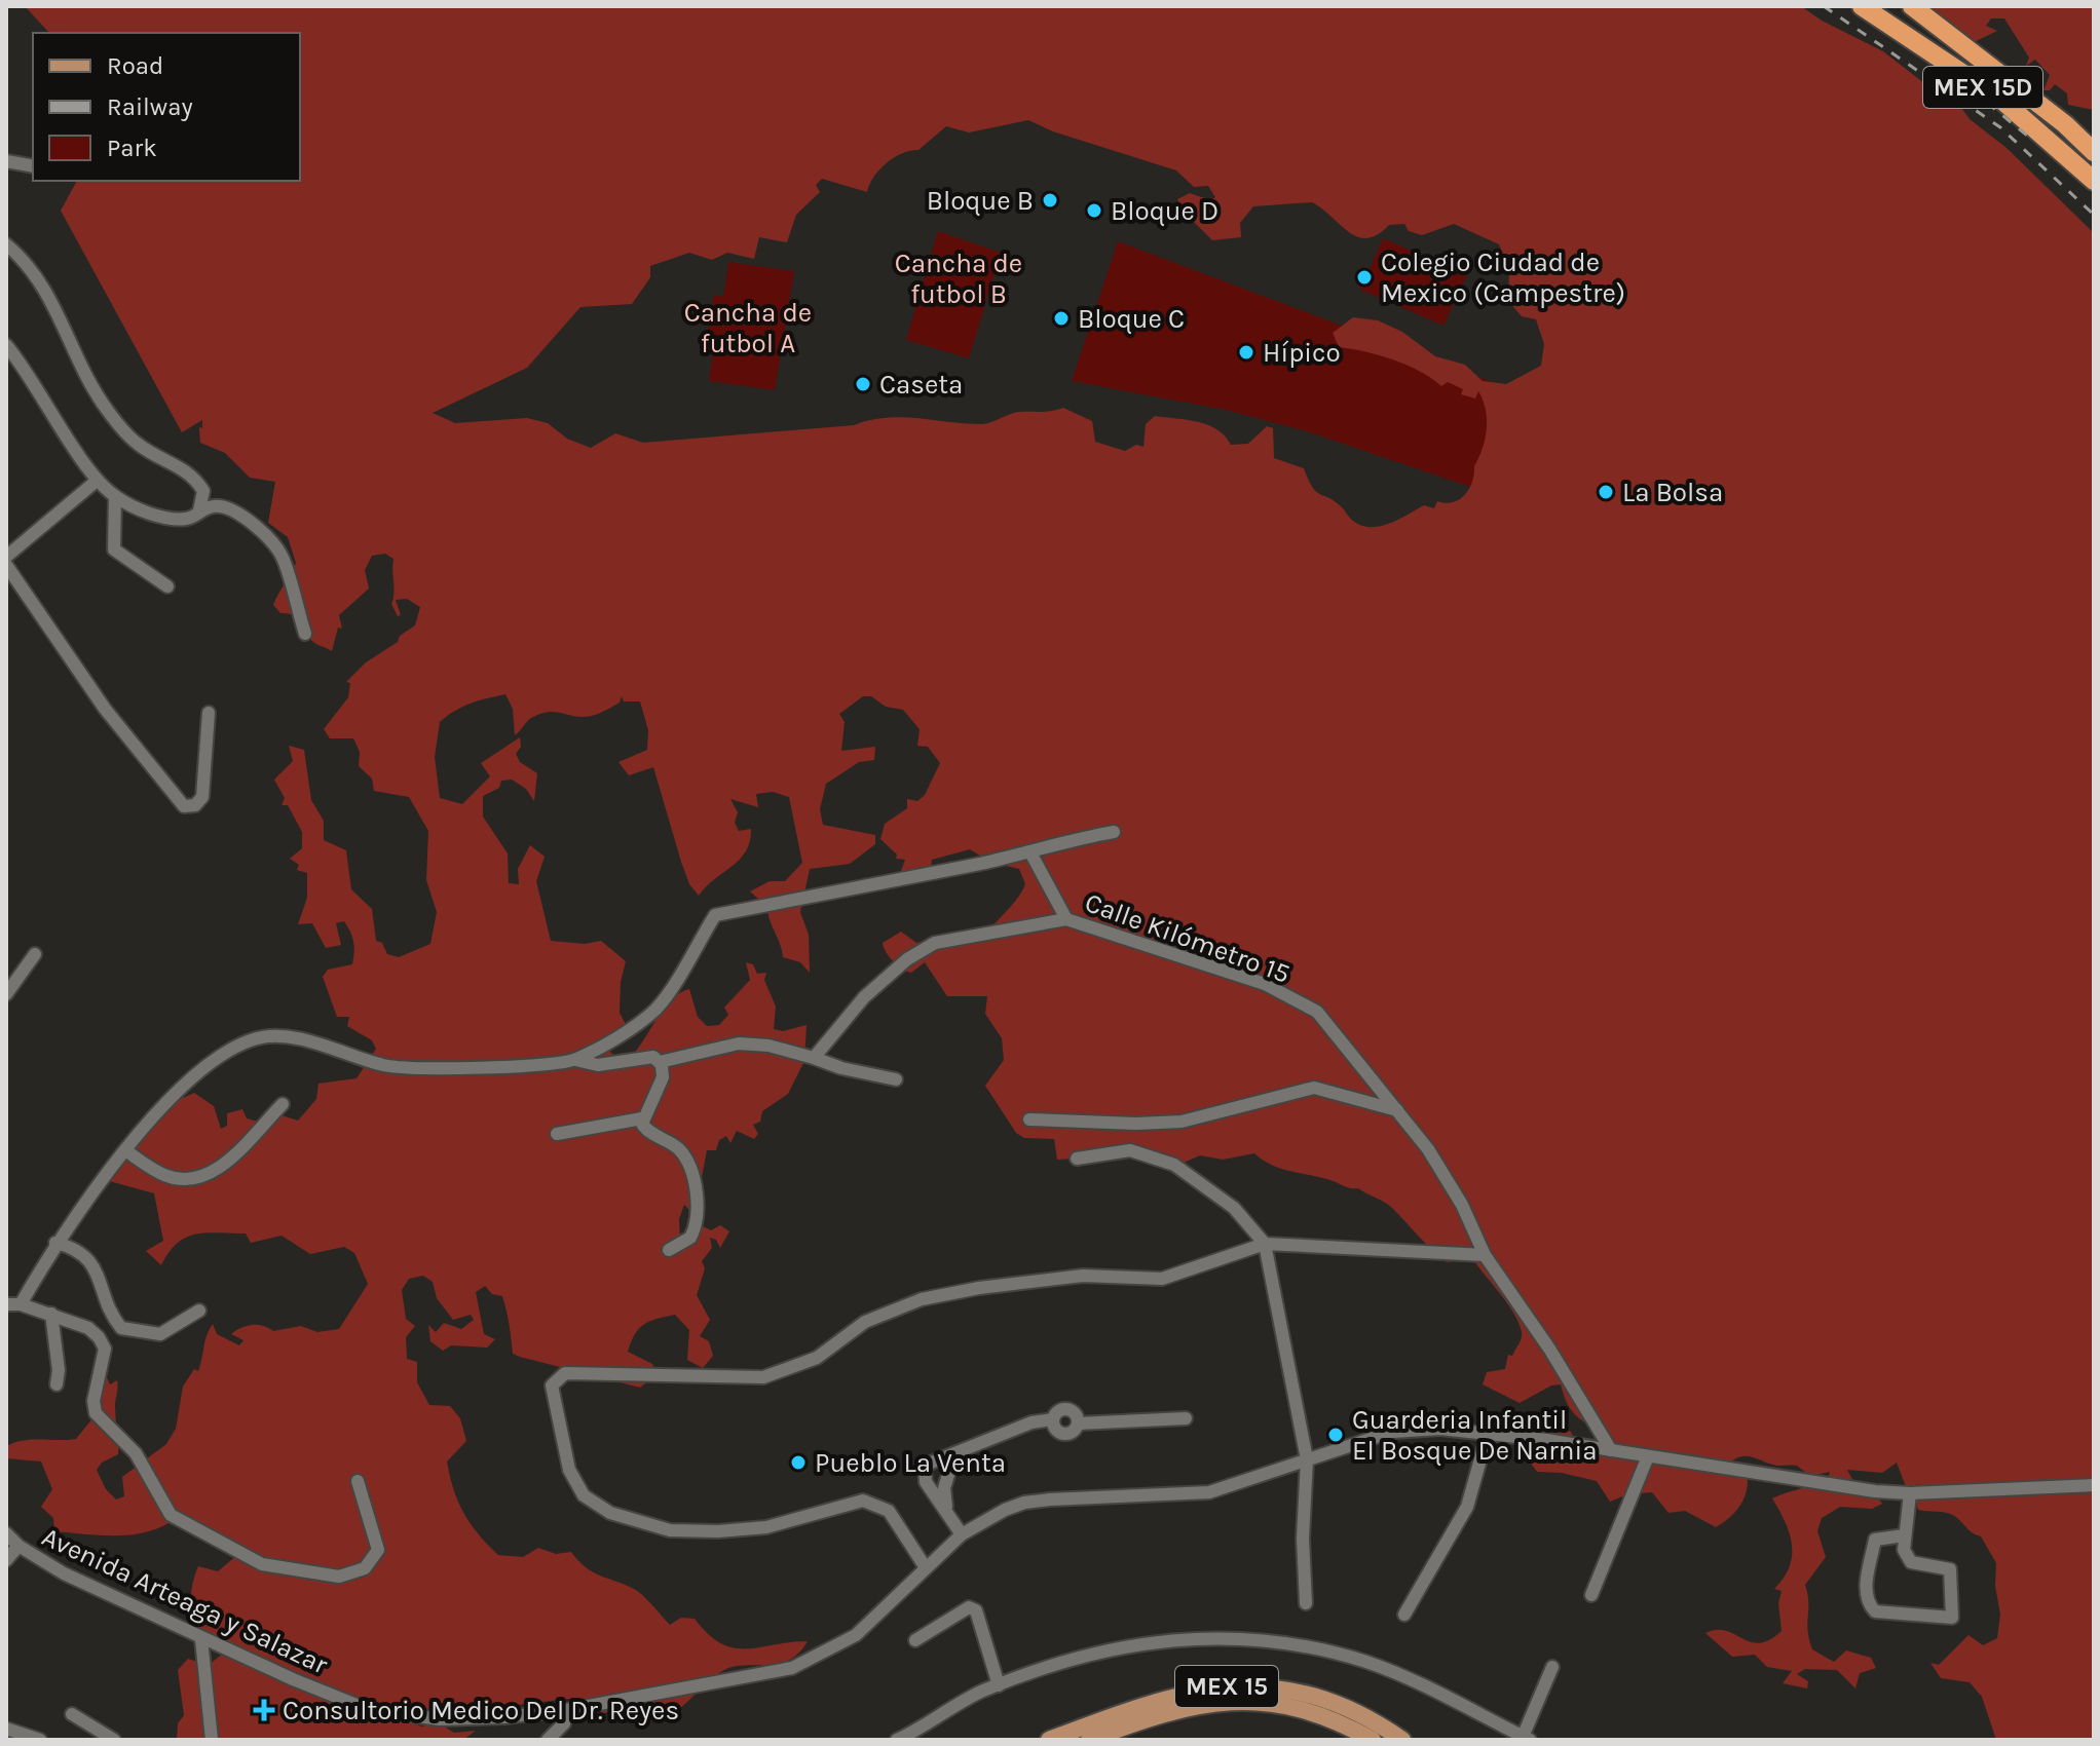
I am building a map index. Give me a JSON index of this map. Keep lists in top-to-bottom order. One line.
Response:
{"streets":{"highway":["MEX 15D"],"main road":["MEX 15"],"street":["Calle Kilómetro 15","Avenida Arteaga y Salazar"]},"crossings":[["Calle Kilómetro 15","Avenida Arteaga y Salazar"]],"parks":["Cancha de futbol B","Cancha de futbol A"],"places":{"other":["Bloque B","Bloque D","Colegio Ciudad de Mexico (Campestre)","Bloque C","Hípico","Caseta","La Bolsa","Guarderia Infantil El Bosque De Narnia","Pueblo La Venta"],"health":["Consultorio Medico Del Dr. Reyes"]},"legend":["Road","Railway","Park"]}
